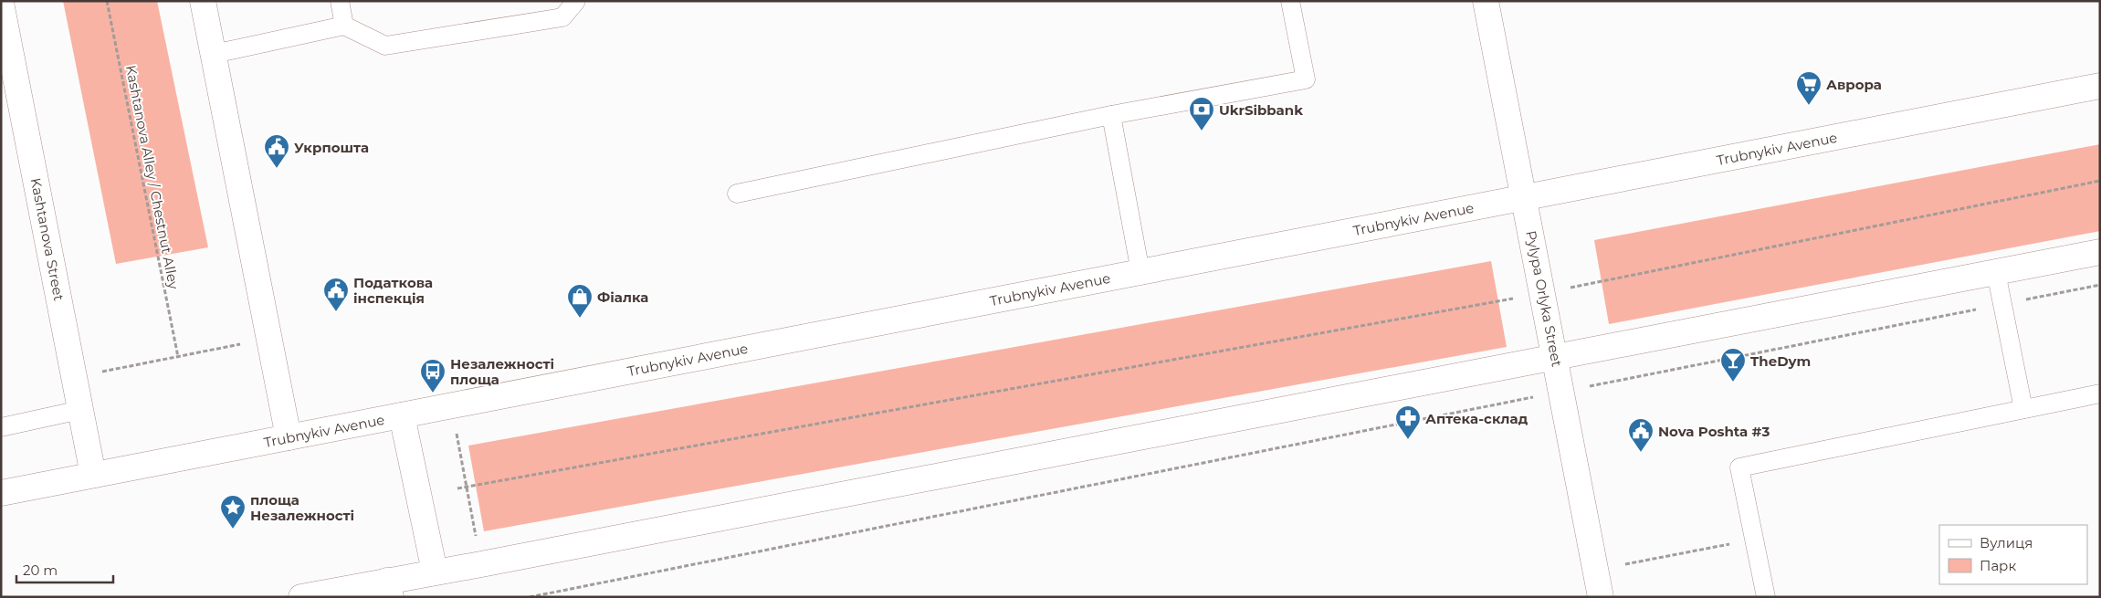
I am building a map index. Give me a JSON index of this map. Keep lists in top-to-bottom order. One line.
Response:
{"streets":{"main road":["Trubnykiv Avenue","Kashtanova Street","Pylypa Orlyka Street"],"path":["Kashtanova Alley / Chestnut Alley"]},"crossings":[["Trubnykiv Avenue","Kashtanova Street"],["Trubnykiv Avenue","Pylypa Orlyka Street"]],"places":{"supermarket":["Аврора"],"bank":["UkrSibbank"],"public building":["Укрпошта","Податкова інспекція","Nova Poshta #3"],"shop":["Фіалка"],"bar":["TheDym"],"bus stop":["Незалежності площа"],"pharmacy":["Аптека-склад"],"place":["площа Незалежності"]},"legend":["Вулиця","Парк"],"scale_bar":"20 m"}
